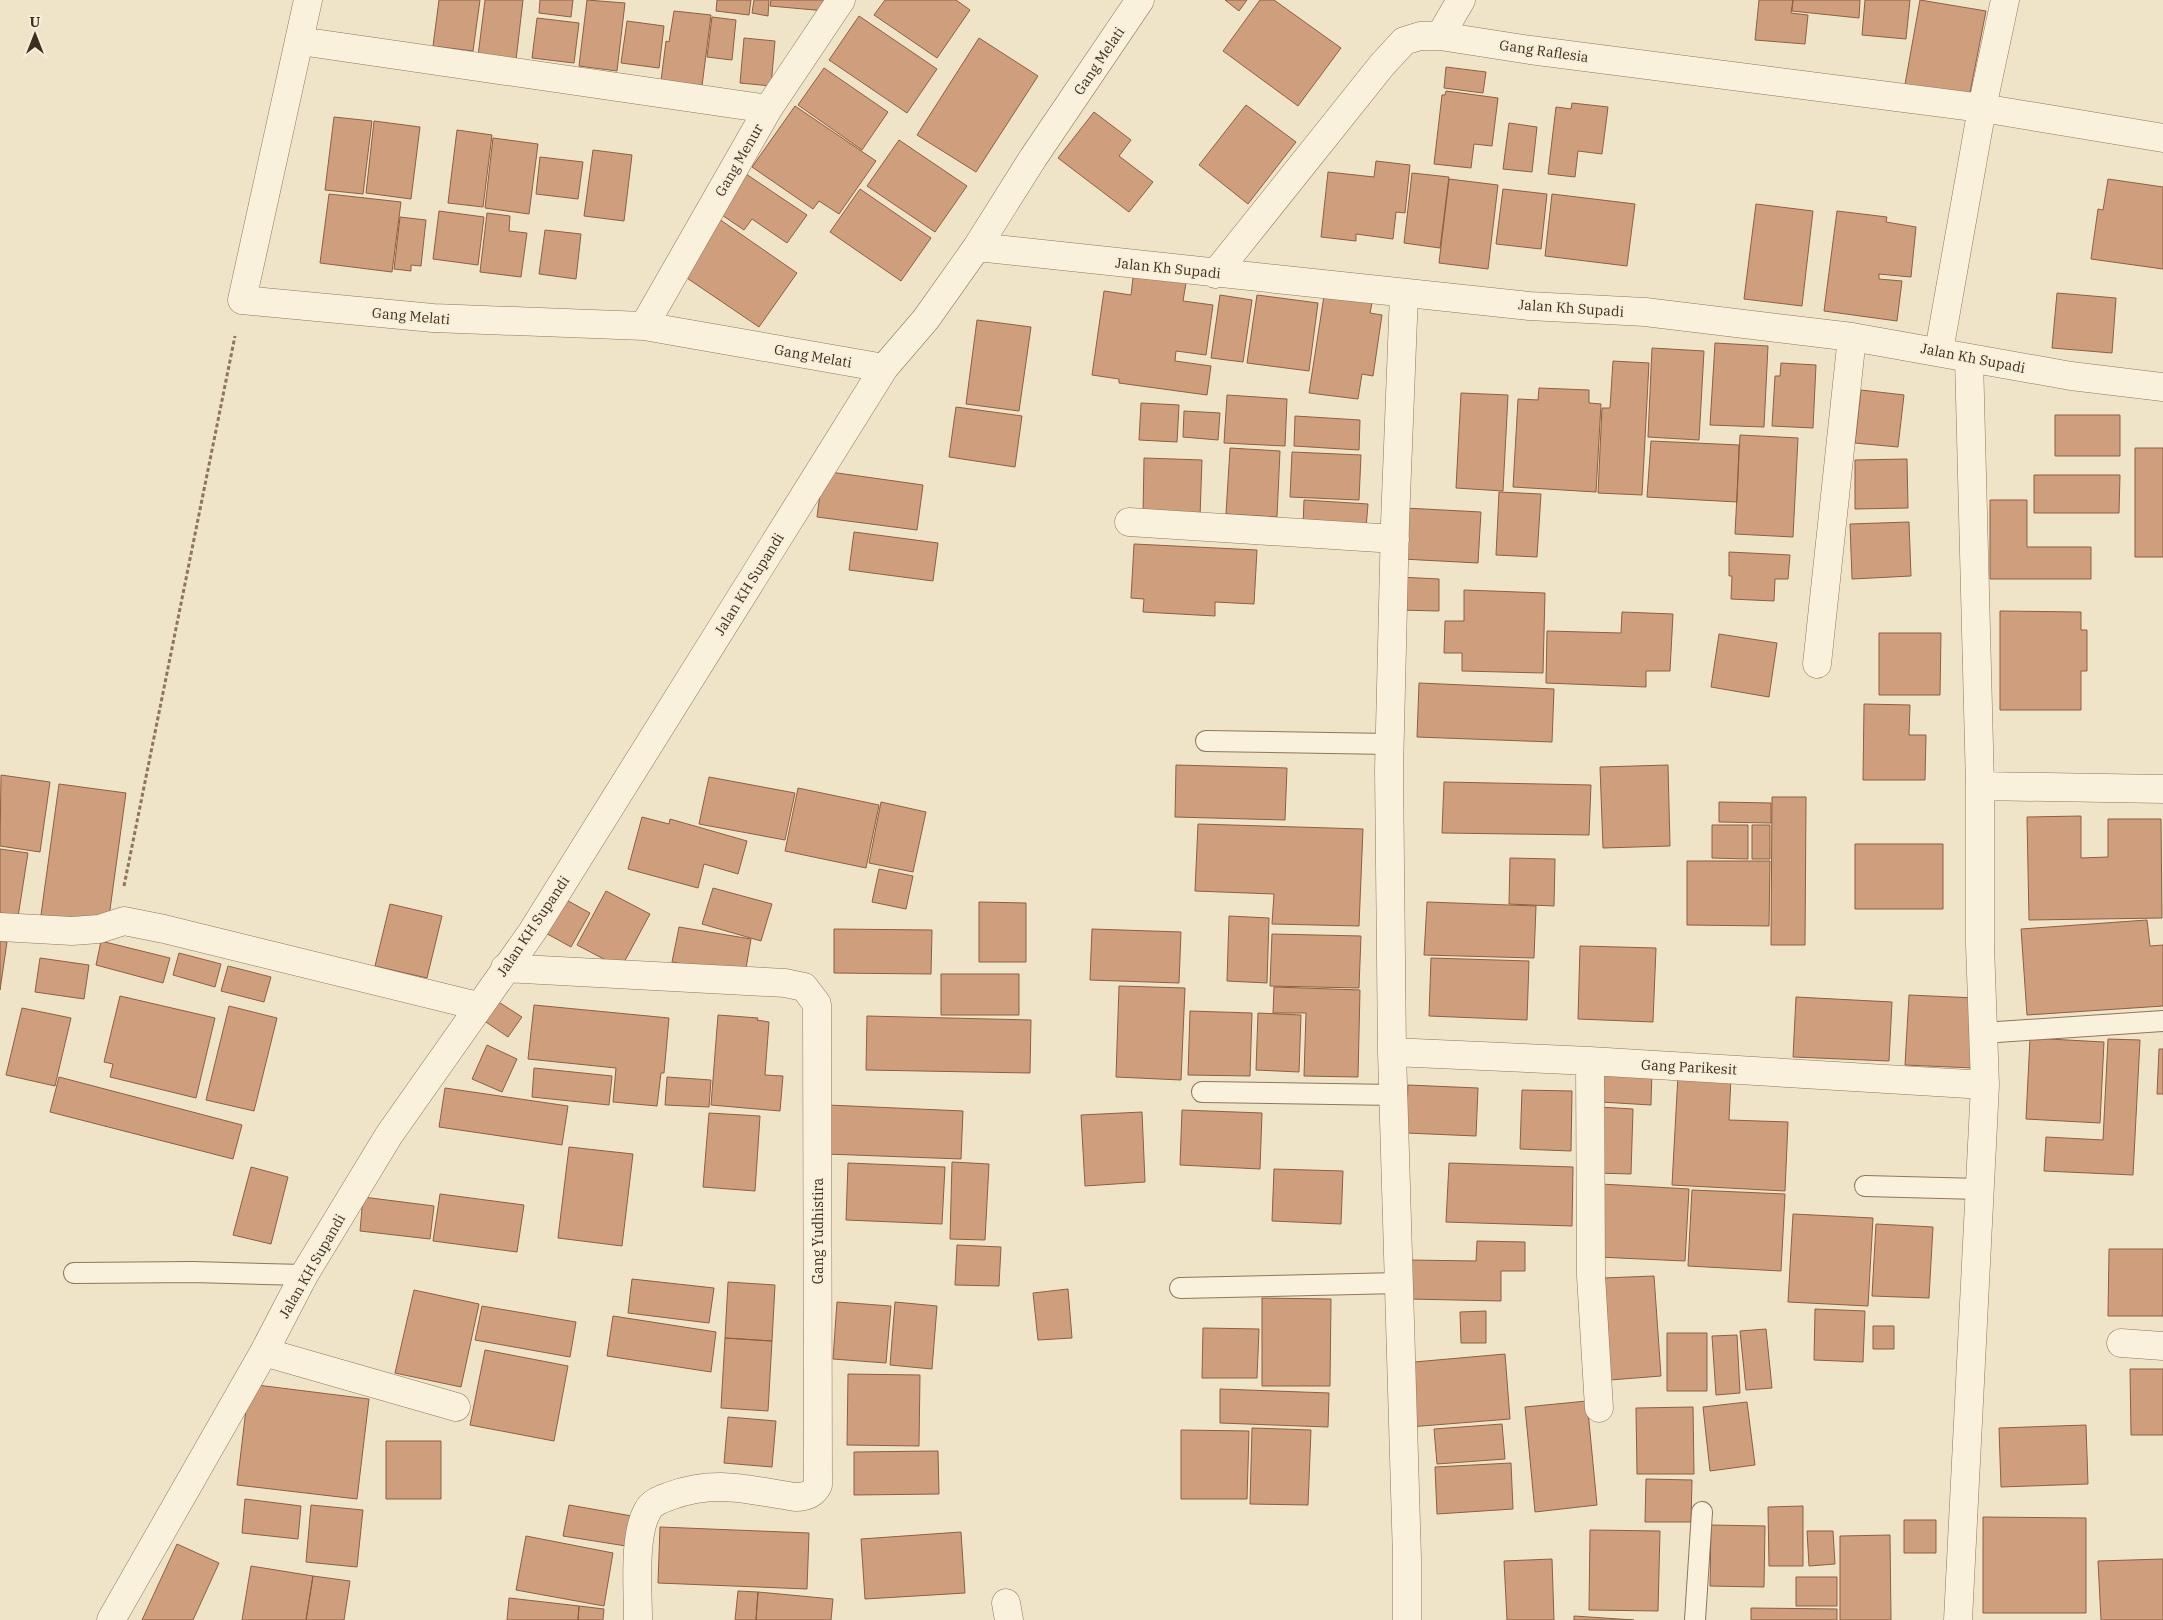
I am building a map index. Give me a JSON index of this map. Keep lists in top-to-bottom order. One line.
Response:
{"streets":{"street":["Gang Raflesia","Gang Melati","Gang Menur","Jalan Kh Supadi","Jalan KH Supandi","Gang Parikesit","Gang Yudhistira"]},"crossings":[["Gang Raflesia","Jalan Kh Supadi"],["Gang Melati","Gang Menur"],["Gang Melati","Jalan Kh Supadi"],["Gang Melati","Jalan KH Supandi"],["Jalan Kh Supadi","Jalan KH Supandi"],["Jalan KH Supandi","Gang Yudhistira"]],"north":"top"}
